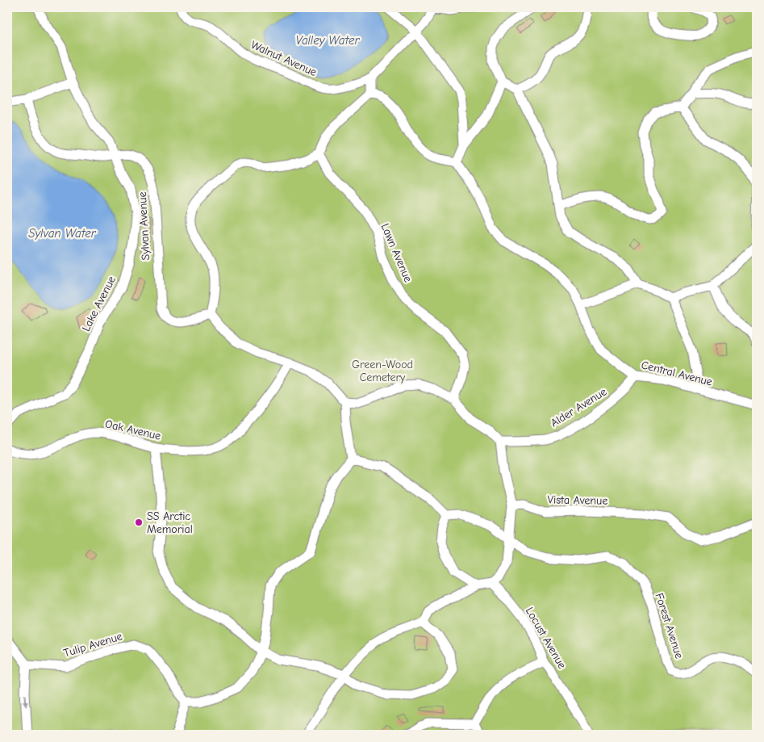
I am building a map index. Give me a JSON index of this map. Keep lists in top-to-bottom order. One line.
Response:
{"streets":{"lane":["Walnut Avenue","Sylvan Avenue","Lawn Avenue","Lake Avenue","Central Avenue","Alder Avenue","Oak Avenue","Vista Avenue","Forest Avenue","Locust Avenue","Tulip Avenue"]},"crossings":[["Sylvan Avenue","Lake Avenue"],["Central Avenue","Alder Avenue"],["Forest Avenue","Locust Avenue"]],"water":["Valley Water","Sylvan Water"],"parks":["Green-Wood Cemetery"],"places":["SS Arctic Memorial"]}
